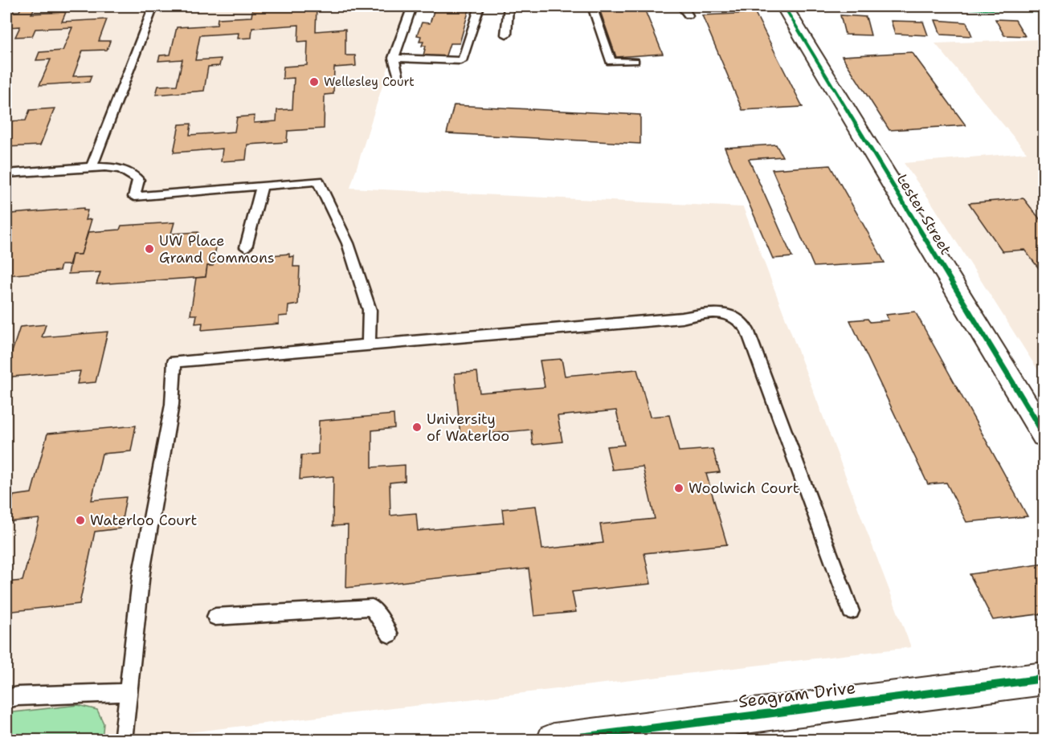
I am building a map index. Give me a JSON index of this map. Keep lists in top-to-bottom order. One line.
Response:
{"streets":{"street":["Lester Street","Seagram Drive"]},"places":["Wellesley Court","UW Place Grand Commons","University of Waterloo","Woolwich Court","Waterloo Court"]}
